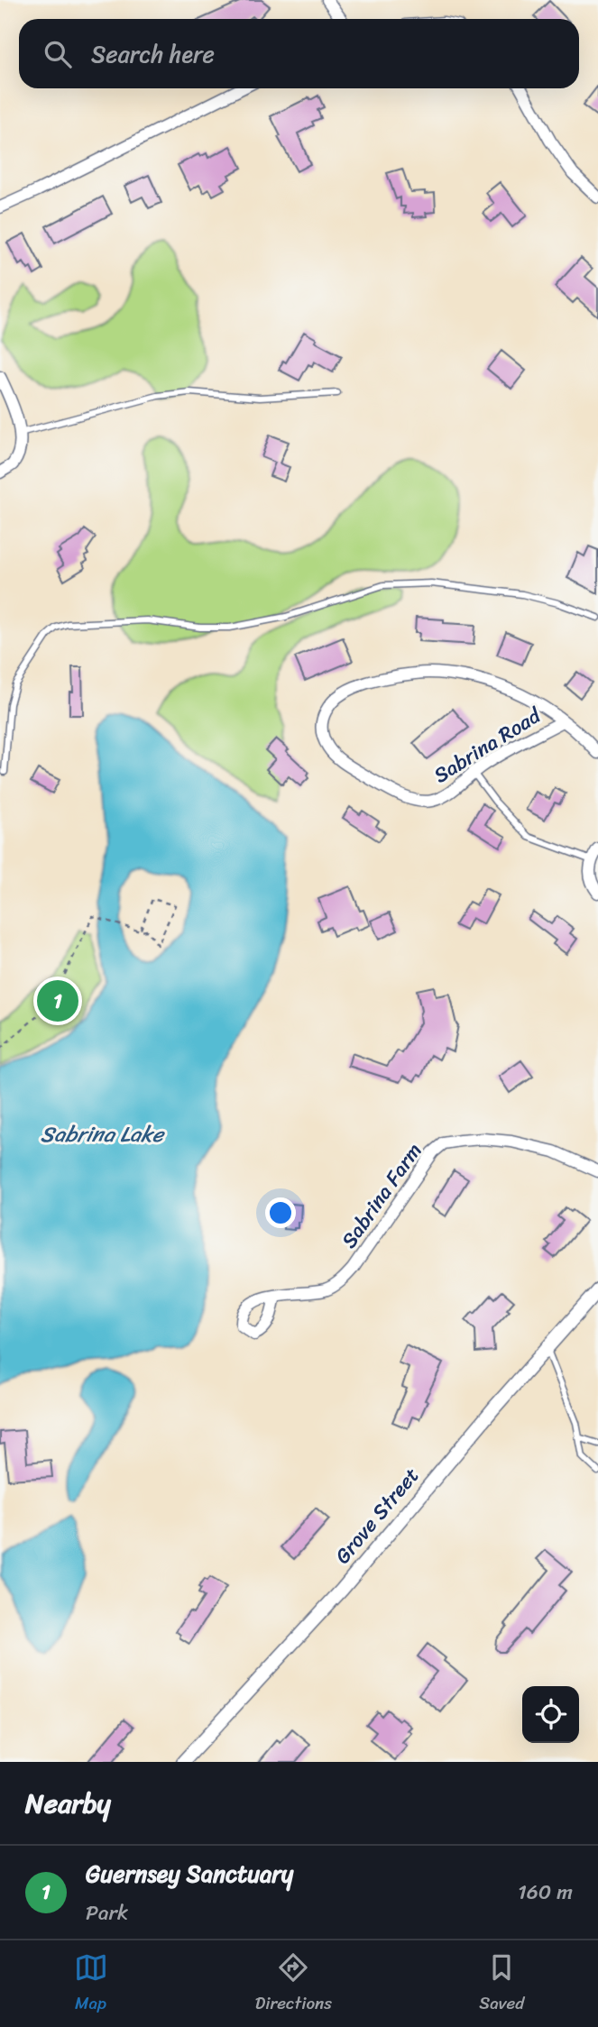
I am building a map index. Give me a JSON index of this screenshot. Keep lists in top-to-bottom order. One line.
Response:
{"streets":{"street":["Sabrina Road","Sabrina Farm","Grove Street"]},"water":["Sabrina Lake"],"page":{"search":"Search here","pins":"1","heading":"Nearby","list":[{"mark":"1","name":"Guernsey Sanctuary","note":"Park","value":"160 m"}],"nav":["Map","Directions","Saved"]}}
